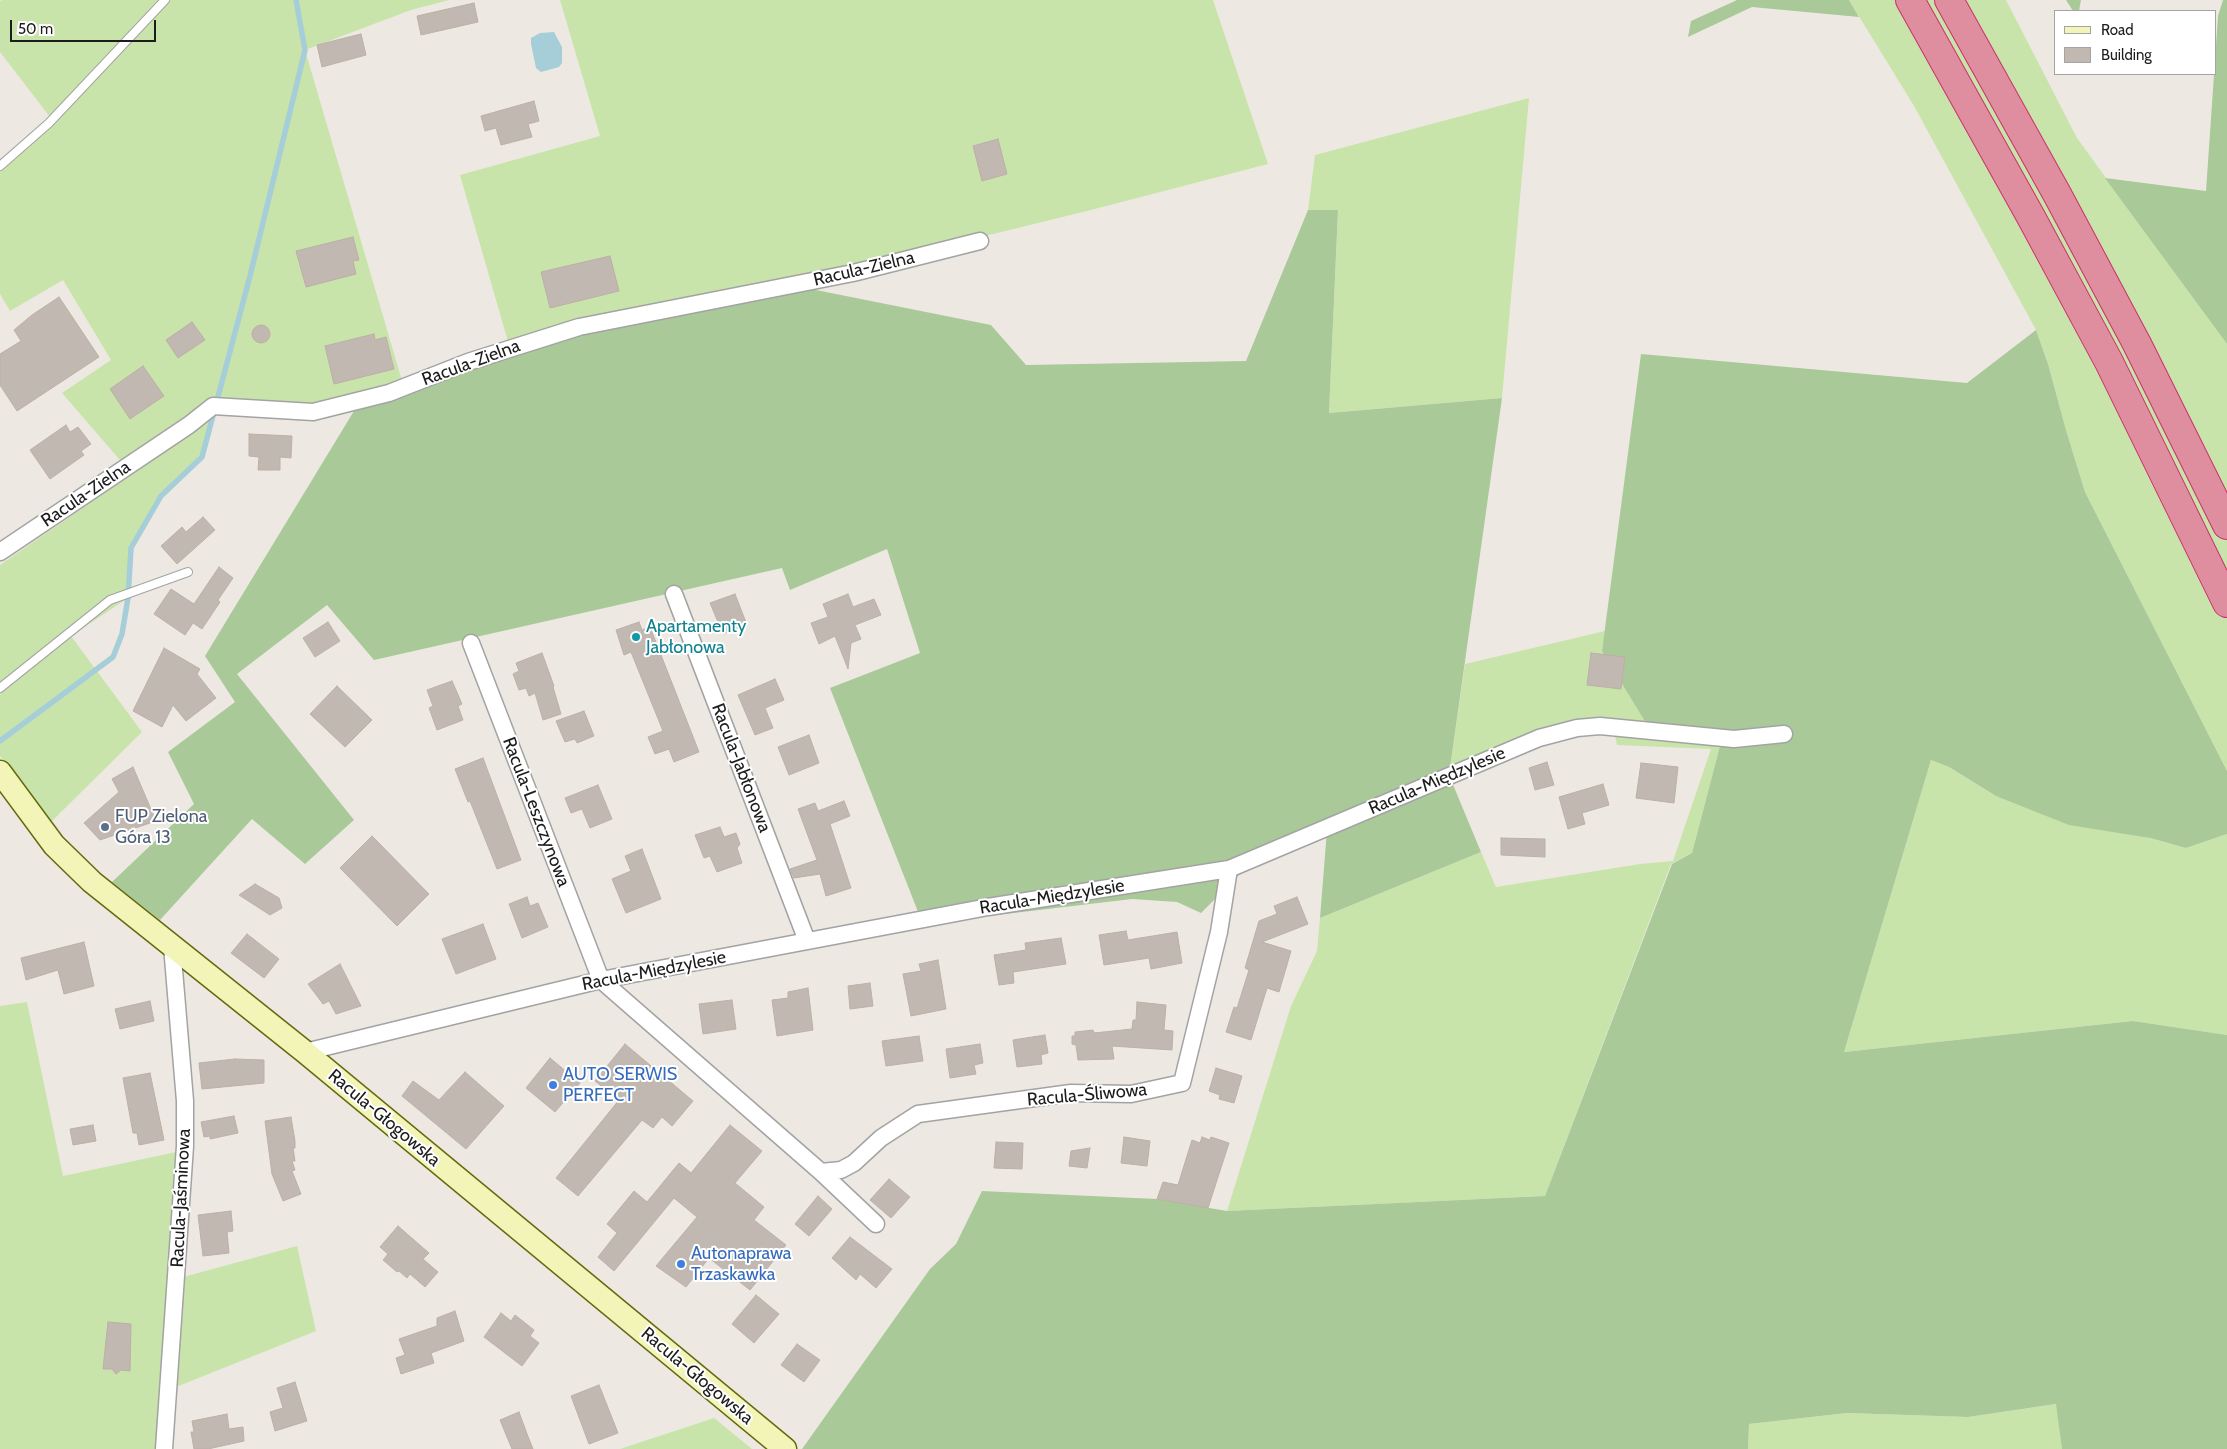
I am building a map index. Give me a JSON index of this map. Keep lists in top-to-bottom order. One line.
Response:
{"streets":{"street":["Racula-Zielna","Racula-Jabłonowa","Racula-Międzylesie","Racula-Leszczynowa","Racula-Śliwowa","Racula-Głogowska","Racula-Jaśminowa"]},"crossings":[["Racula-Jabłonowa","Racula-Międzylesie"],["Racula-Międzylesie","Racula-Leszczynowa"],["Racula-Międzylesie","Racula-Śliwowa"],["Racula-Międzylesie","Racula-Głogowska"],["Racula-Głogowska","Racula-Jaśminowa"]],"places":["Apartamenty Jabłonowa","FUP Zielona Góra 13","AUTO SERWIS PERFECT","Autonaprawa Trzaskawka"],"legend":["Road","Building"],"scale_bar":"50 m"}
